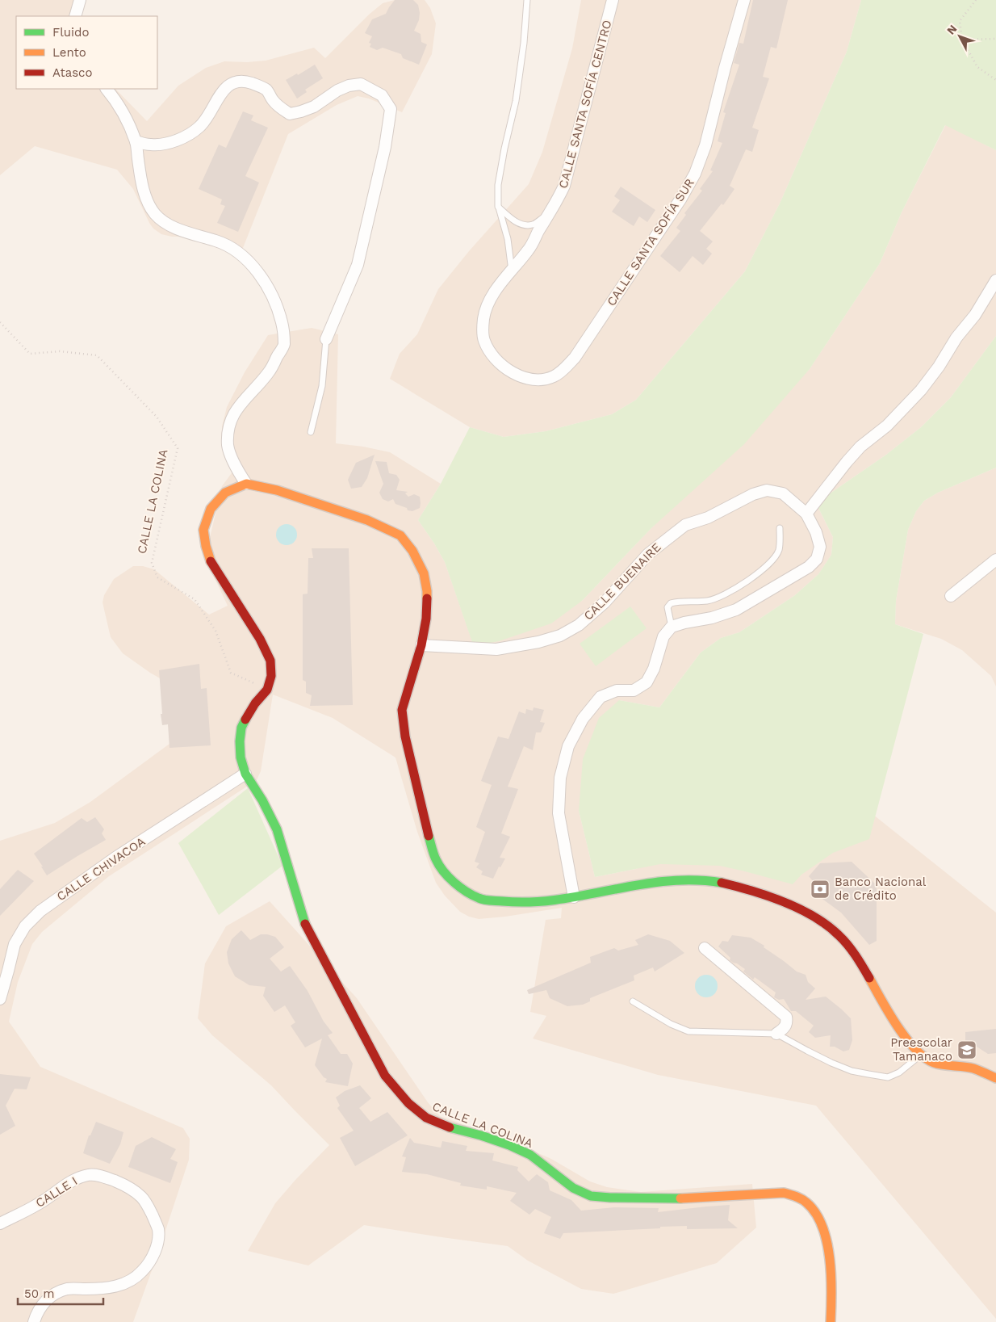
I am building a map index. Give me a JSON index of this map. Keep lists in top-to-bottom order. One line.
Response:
{"streets":{"street":["CALLE SANTA SOFÍA CENTRO","CALLE SANTA SOFÍA SUR","CALLE LA COLINA","CALLE BUENAIRE","CALLE CHIVACOA","CALLE I"]},"crossings":[["CALLE SANTA SOFÍA CENTRO","CALLE SANTA SOFÍA SUR"],["CALLE LA COLINA","CALLE CHIVACOA"]],"places":{"bank":["Banco Nacional de Crédito"],"school or university":["Preescolar Tamanaco"]},"legend":["Fluido","Lento","Atasco"],"scale_bar":"50 m","north":"top left"}
